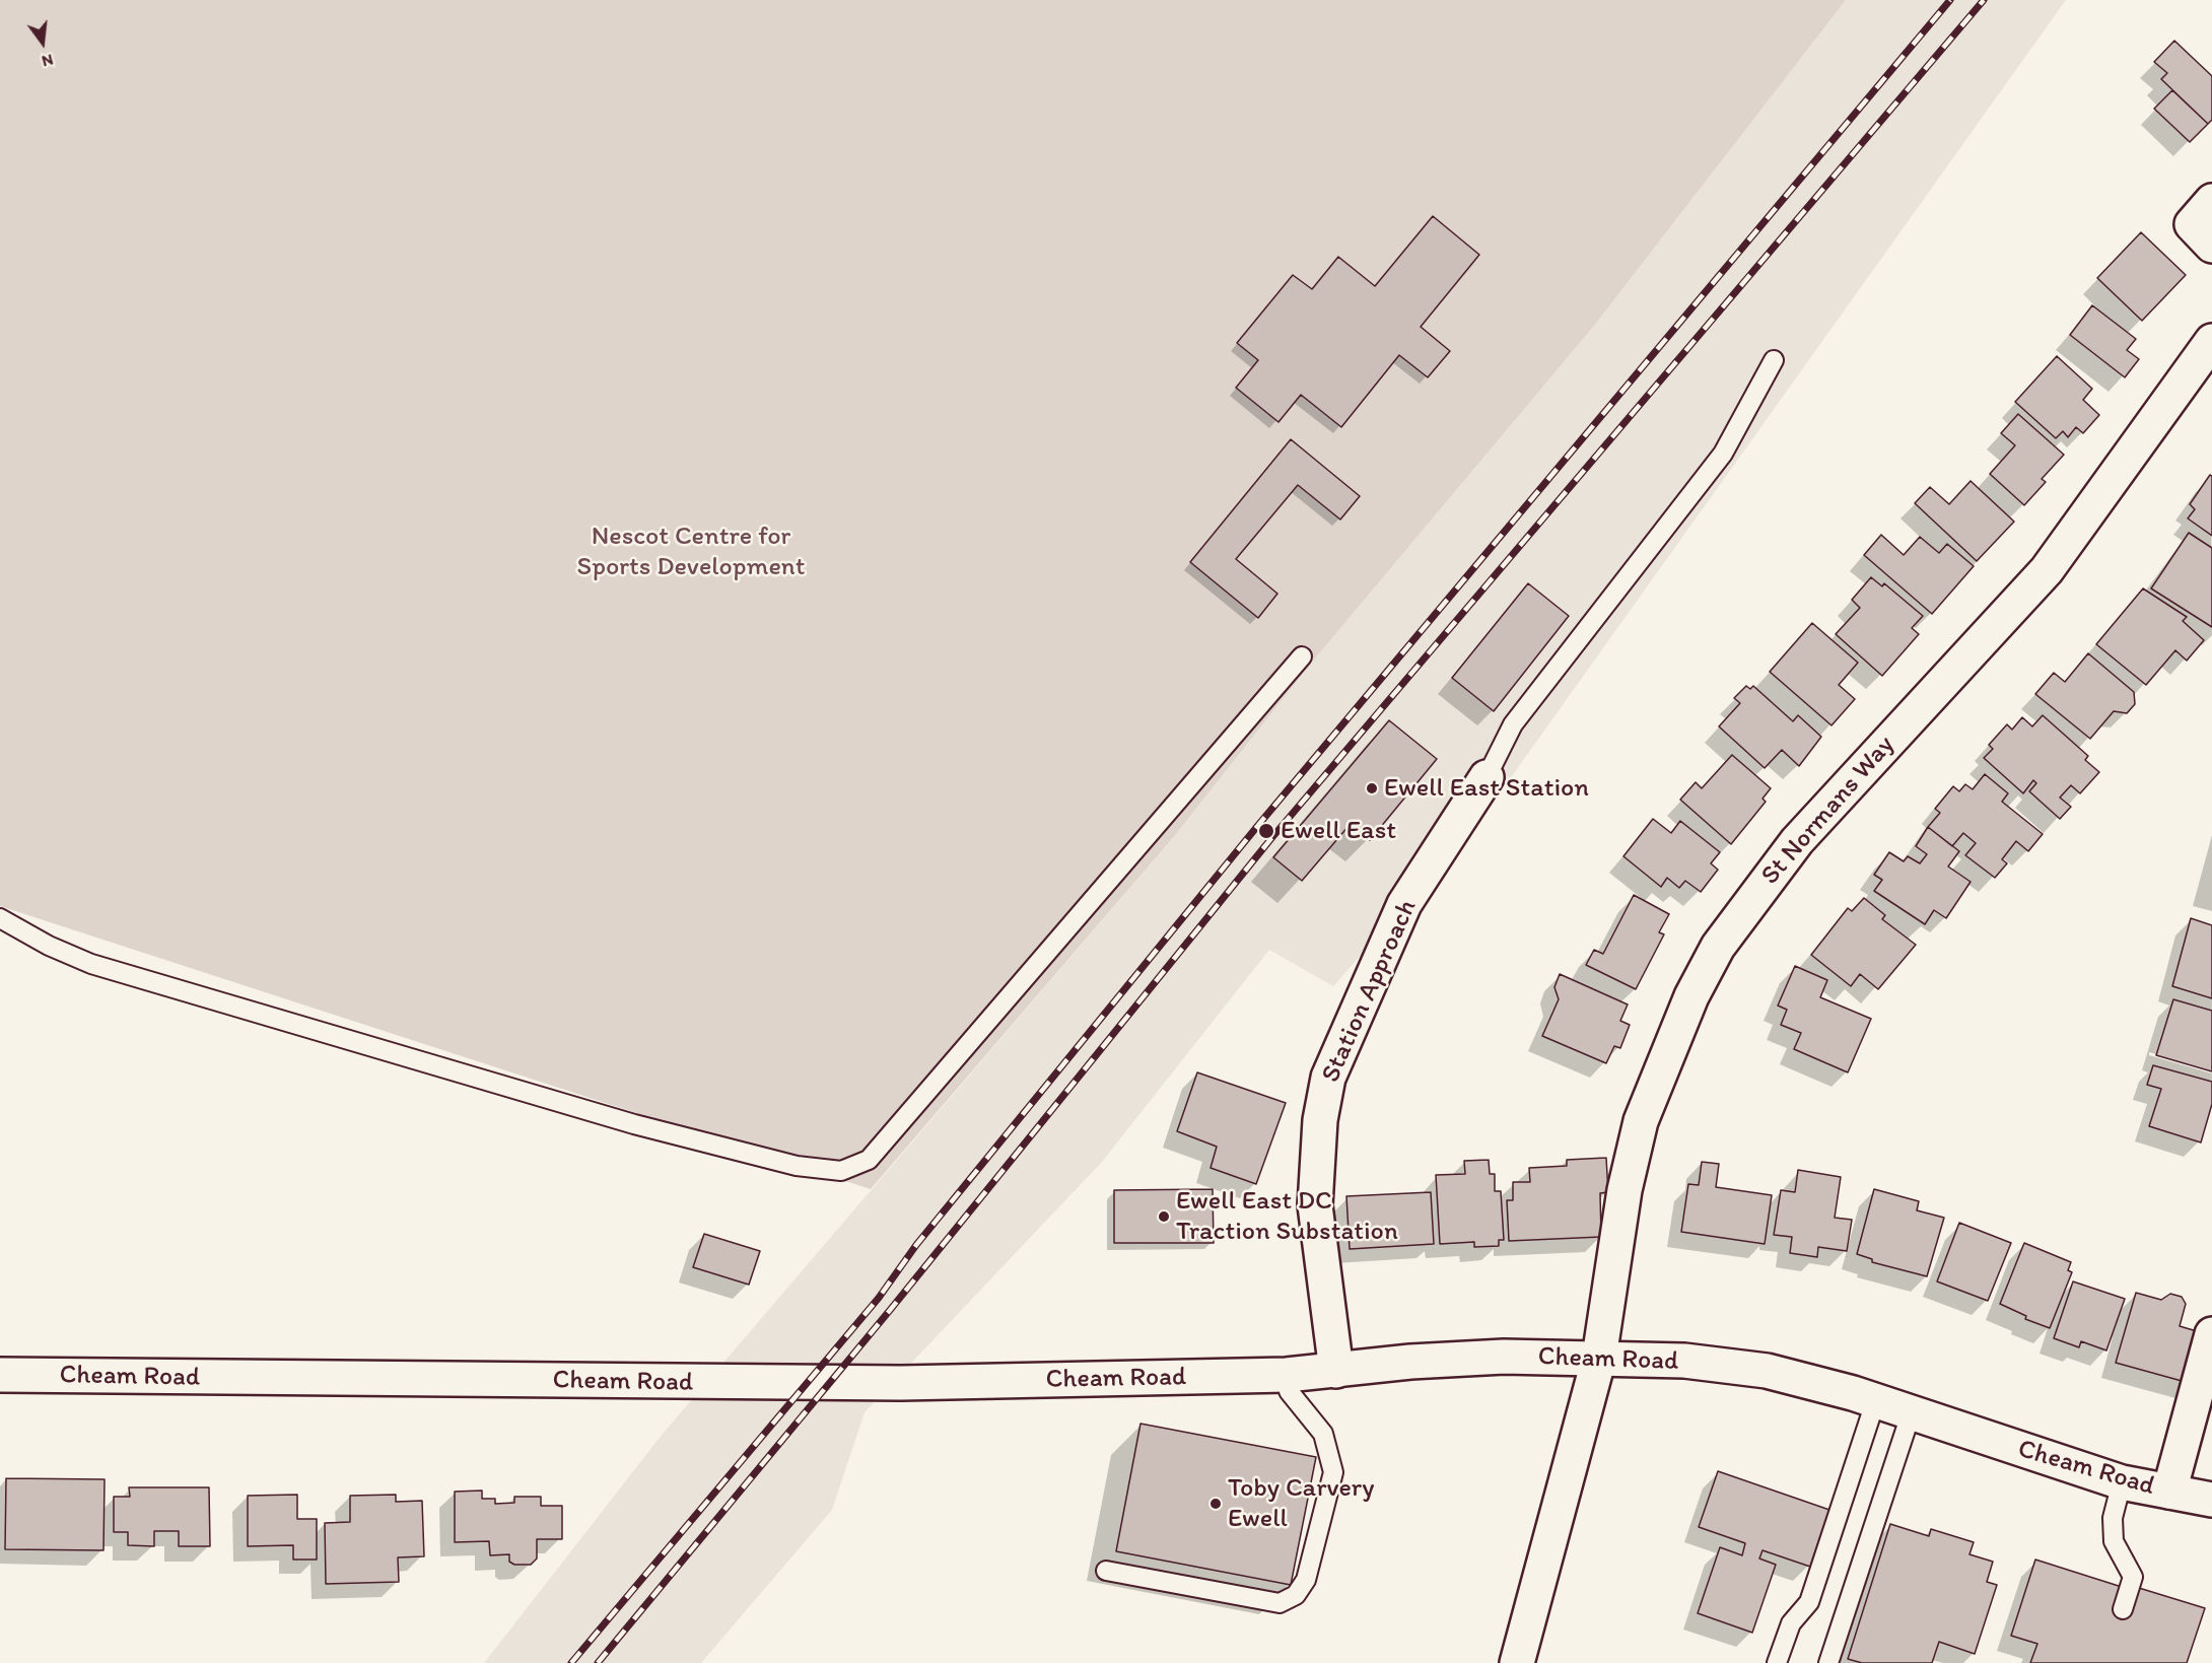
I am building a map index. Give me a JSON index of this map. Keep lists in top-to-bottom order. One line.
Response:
{"streets":{"main road":["St Normans Way","Station Approach","Cheam Road"]},"crossings":[["St Normans Way","Cheam Road"],["Station Approach","Cheam Road"]],"parks":["Nescot Centre for Sports Development"],"places":["Ewell East Station","Ewell East","Ewell East DC Traction Substation","Toby Carvery Ewell"],"north":"bottom"}
